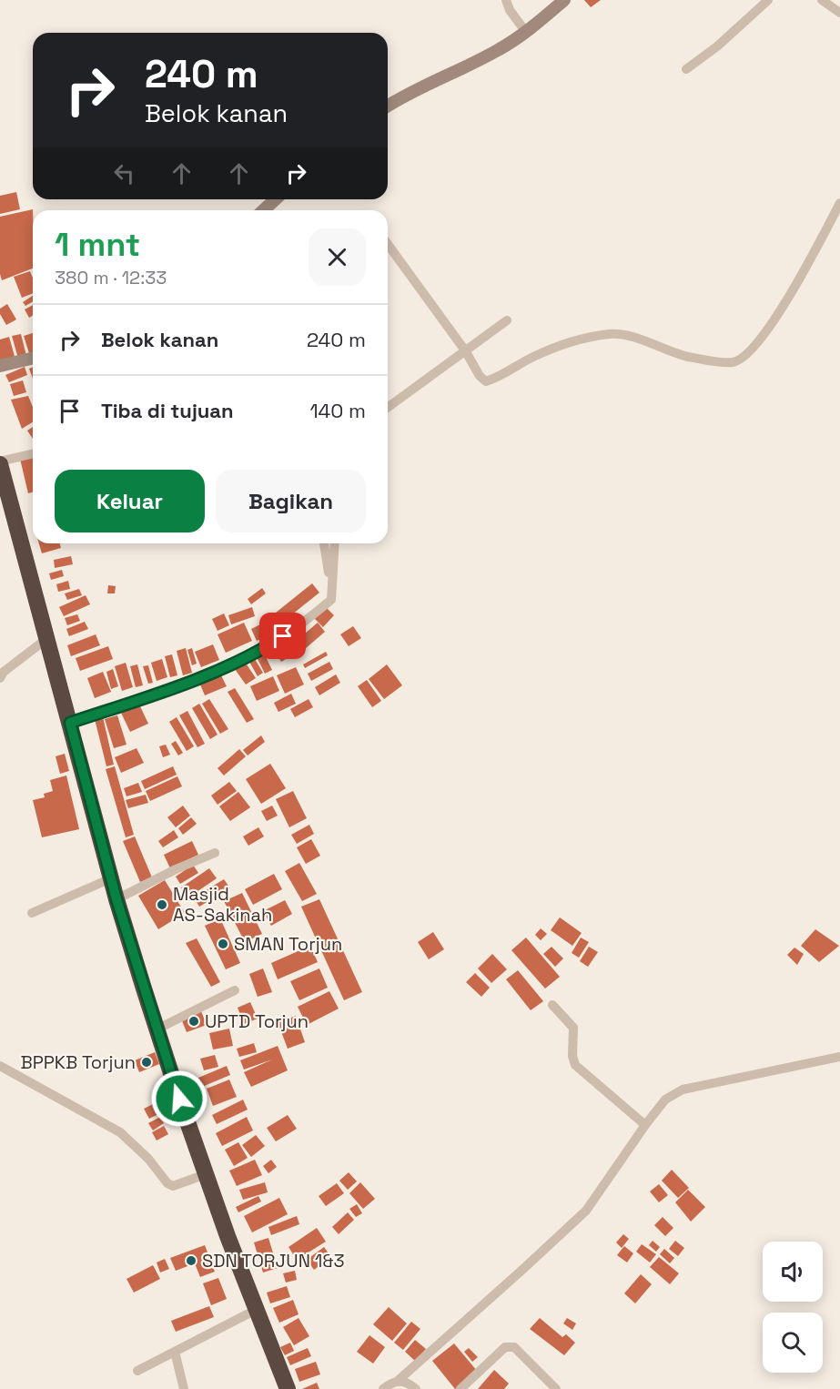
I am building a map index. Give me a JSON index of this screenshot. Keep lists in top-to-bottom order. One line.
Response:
{"places":["Masjid AS-Sakinah","SMAN Torjun","UPTD Torjun","BPPKB Torjun","SDN TORJUN 1&3"],"page":{"turn":["240 m","Belok kanan"],"heading":["1 mnt","380 m · 12:33"],"list":[{"name":"Belok kanan","value":"240 m"},{"name":"Tiba di tujuan","value":"140 m"}],"buttons":["Keluar","Bagikan"]}}
